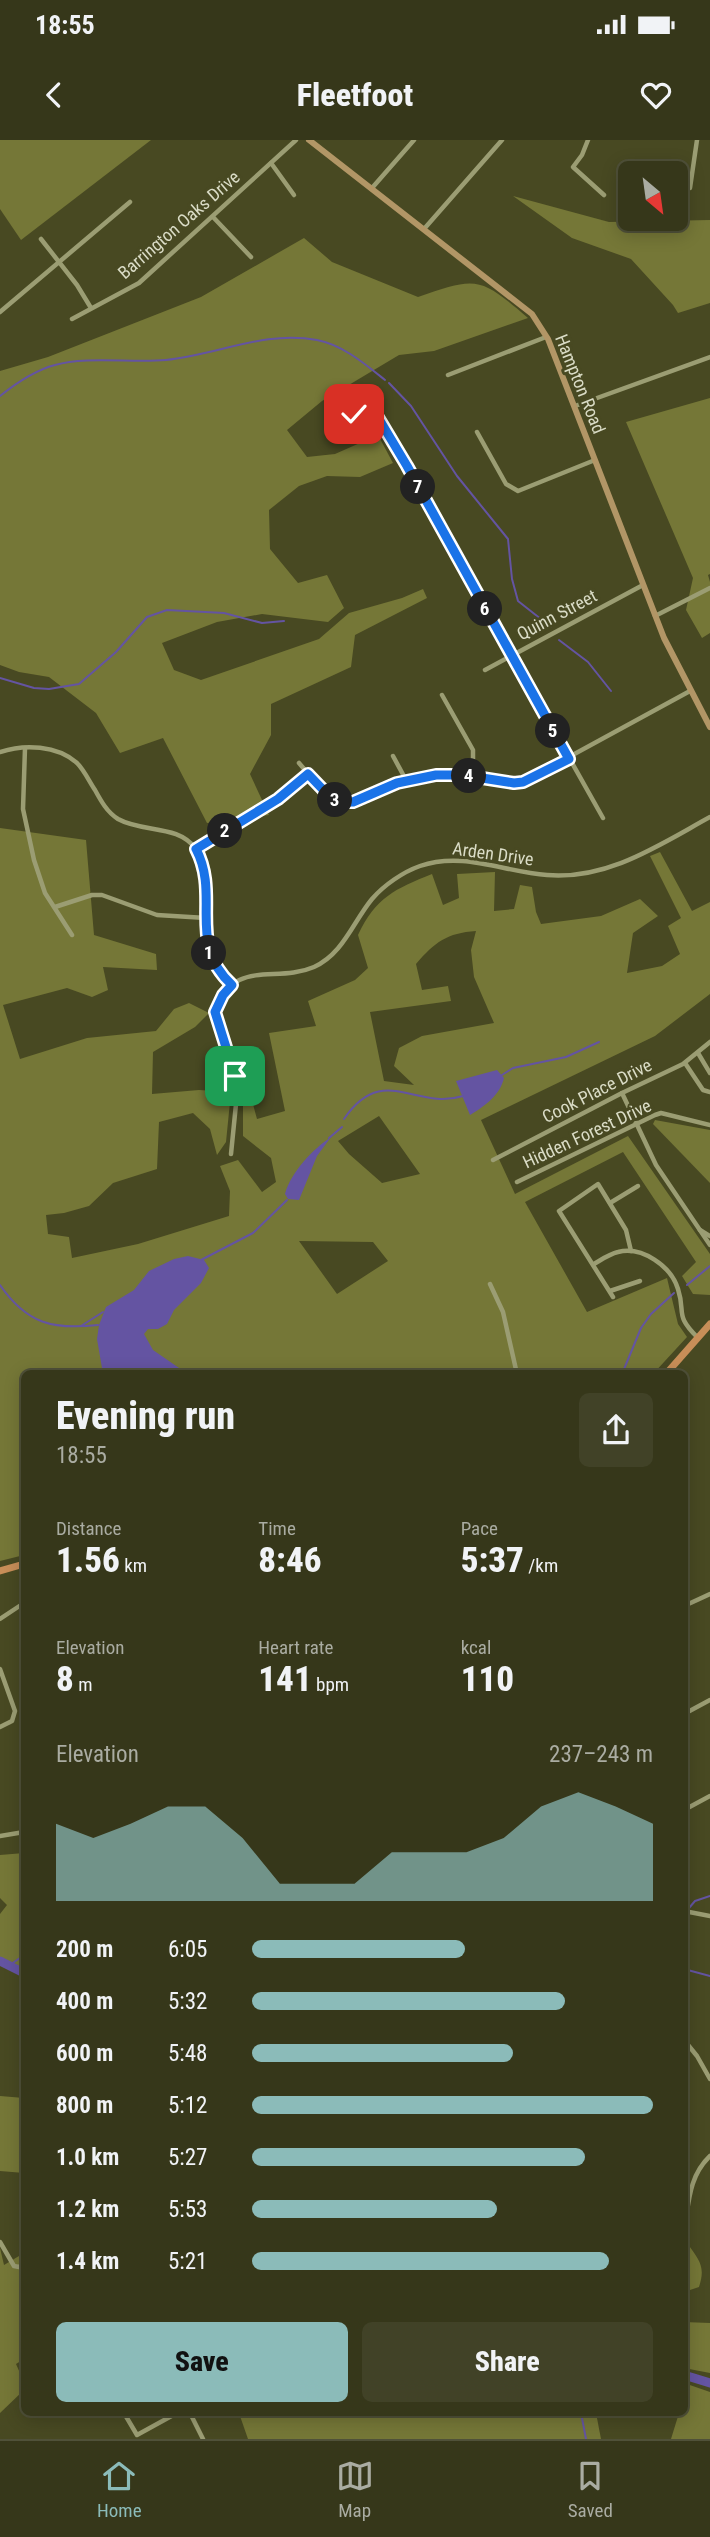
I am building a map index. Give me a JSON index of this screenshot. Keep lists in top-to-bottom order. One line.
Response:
{"streets":{"main road":["Hampton Road"],"street":["Barrington Oaks Drive","Quinn Street","Arden Drive","Cook Place Drive","Hidden Forest Drive"]},"crossings":[["Hampton Road","Quinn Street"]],"north":"bottom right","page":{"status":"18:55","header":"Fleetfoot","pins":["7","6","5","4","3","2","1"],"heading":["Evening run","18:55"],"stats":[["Distance","1.56 km"],["Time","8:46"],["Pace","5:37 /km"],["Elevation","8 m"],["Heart rate","141 bpm"],["kcal","110"]],"chart":["Elevation","237–243 m"],"list":[{"name":"200 m","note":"6:05"},{"name":"400 m","note":"5:32"},{"name":"600 m","note":"5:48"},{"name":"800 m","note":"5:12"},{"name":"1.0 km","note":"5:27"},{"name":"1.2 km","note":"5:53"},{"name":"1.4 km","note":"5:21"}],"buttons":["Save","Share"],"tabs":["Home","Map","Saved"]}}
